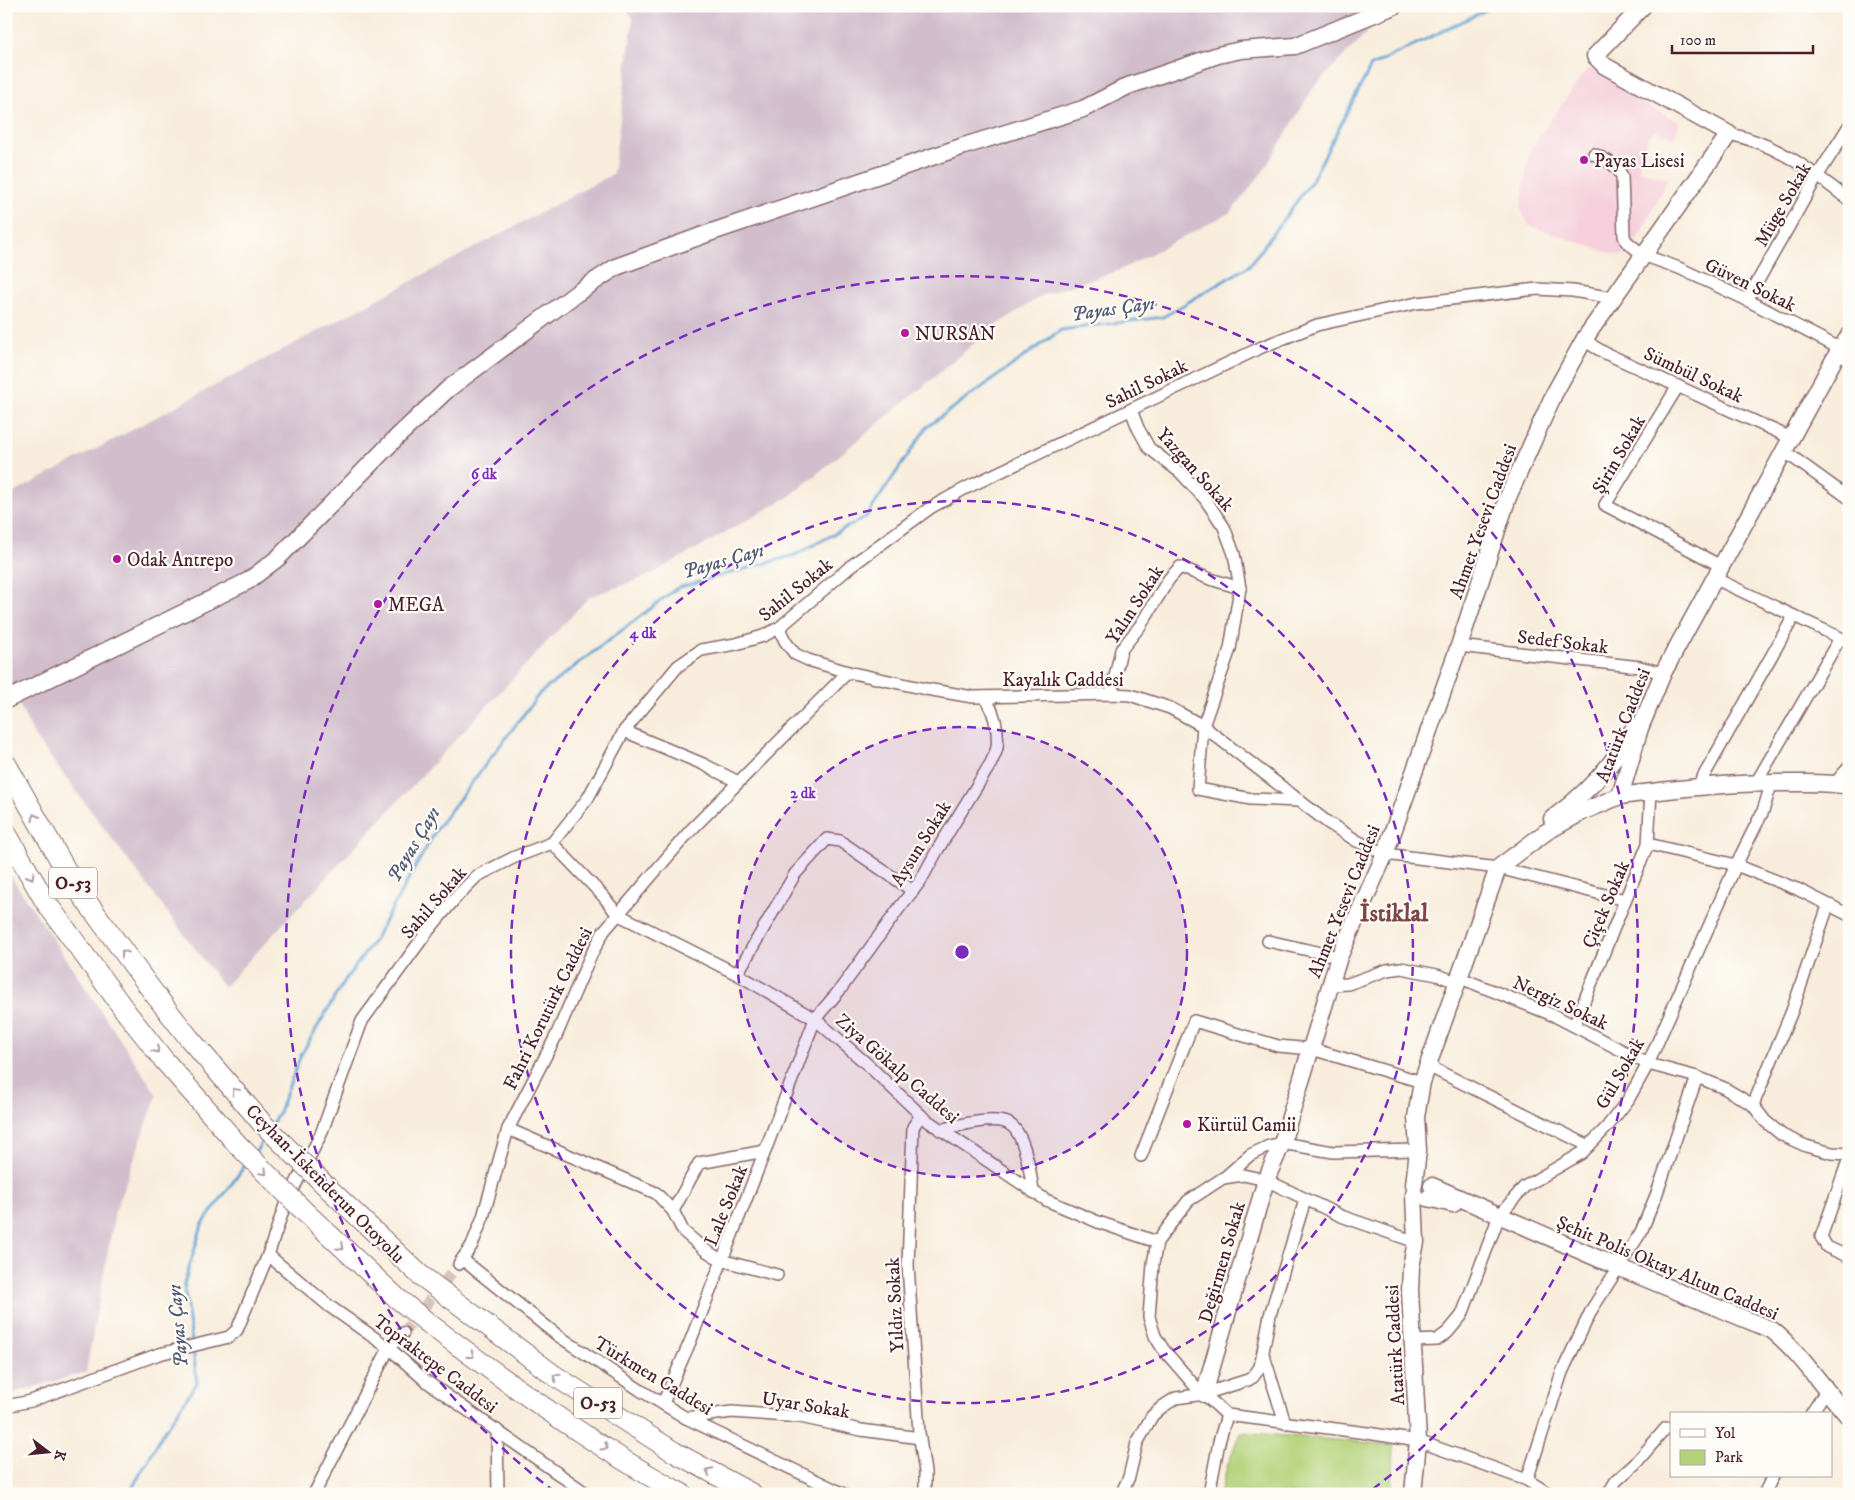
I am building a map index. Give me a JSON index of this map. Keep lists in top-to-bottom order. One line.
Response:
{"streets":{"highway":["O-53","Ceyhan-İskenderun Otoyolu"],"street":["Müge Sokak","Güven Sokak","Sümbül Sokak","Sahil Sokak","Şirin Sokak","Yazgan Sokak","Ahmet Yesevi Caddesi","Yalın Sokak","Sedef Sokak","Kayalık Caddesi","Atatürk Caddesi","Aysun Sokak","Çiçek Sokak","Nergiz Sokak","Fahri Korutürk Caddesi","Ziya Gökalp Caddesi","Gül Sokak","Lale Sokak","Değirmen Sokak","Şehit Polis Oktay Altun Caddesi","Yıldız Sokak","Topraktepe Caddesi","Türkmen Caddesi","Uyar Sokak"]},"crossings":[["Müge Sokak","Güven Sokak"],["Güven Sokak","Ahmet Yesevi Caddesi"],["Güven Sokak","Atatürk Caddesi"],["Sümbül Sokak","Şirin Sokak"],["Sümbül Sokak","Ahmet Yesevi Caddesi"],["Sümbül Sokak","Atatürk Caddesi"],["Sahil Sokak","Yazgan Sokak"],["Sahil Sokak","Ahmet Yesevi Caddesi"],["Sahil Sokak","Kayalık Caddesi"],["Sahil Sokak","Topraktepe Caddesi"],["Şirin Sokak","Atatürk Caddesi"],["Yazgan Sokak","Yalın Sokak"],["Yazgan Sokak","Kayalık Caddesi"],["Ahmet Yesevi Caddesi","Sedef Sokak"],["Ahmet Yesevi Caddesi","Kayalık Caddesi"],["Ahmet Yesevi Caddesi","Nergiz Sokak"],["Ahmet Yesevi Caddesi","Değirmen Sokak"],["Yalın Sokak","Kayalık Caddesi"],["Sedef Sokak","Atatürk Caddesi"],["Kayalık Caddesi","Atatürk Caddesi"],["Kayalık Caddesi","Aysun Sokak"],["Kayalık Caddesi","Çiçek Sokak"],["Kayalık Caddesi","Fahri Korutürk Caddesi"],["Atatürk Caddesi","Gül Sokak"],["Atatürk Caddesi","Şehit Polis Oktay Altun Caddesi"],["Aysun Sokak","Ziya Gökalp Caddesi"],["Aysun Sokak","Lale Sokak"],["Çiçek Sokak","Nergiz Sokak"],["Nergiz Sokak","Gül Sokak"],["Fahri Korutürk Caddesi","Ziya Gökalp Caddesi"],["Fahri Korutürk Caddesi","Türkmen Caddesi"],["Ziya Gökalp Caddesi","Lale Sokak"],["Ziya Gökalp Caddesi","Yıldız Sokak"],["Gül Sokak","Şehit Polis Oktay Altun Caddesi"],["Lale Sokak","Türkmen Caddesi"],["Yıldız Sokak","Uyar Sokak"],["Türkmen Caddesi","Uyar Sokak"]],"districts":["İstiklal"],"water":["Payas Çayı"],"places":["Payas Lisesi","NURSAN","Odak Antrepo","MEGA","Kürtül Camii"],"legend":["Yol","Park"],"scale_bar":"100 m","north":"right","rings":["6 dk","4 dk","2 dk"]}
